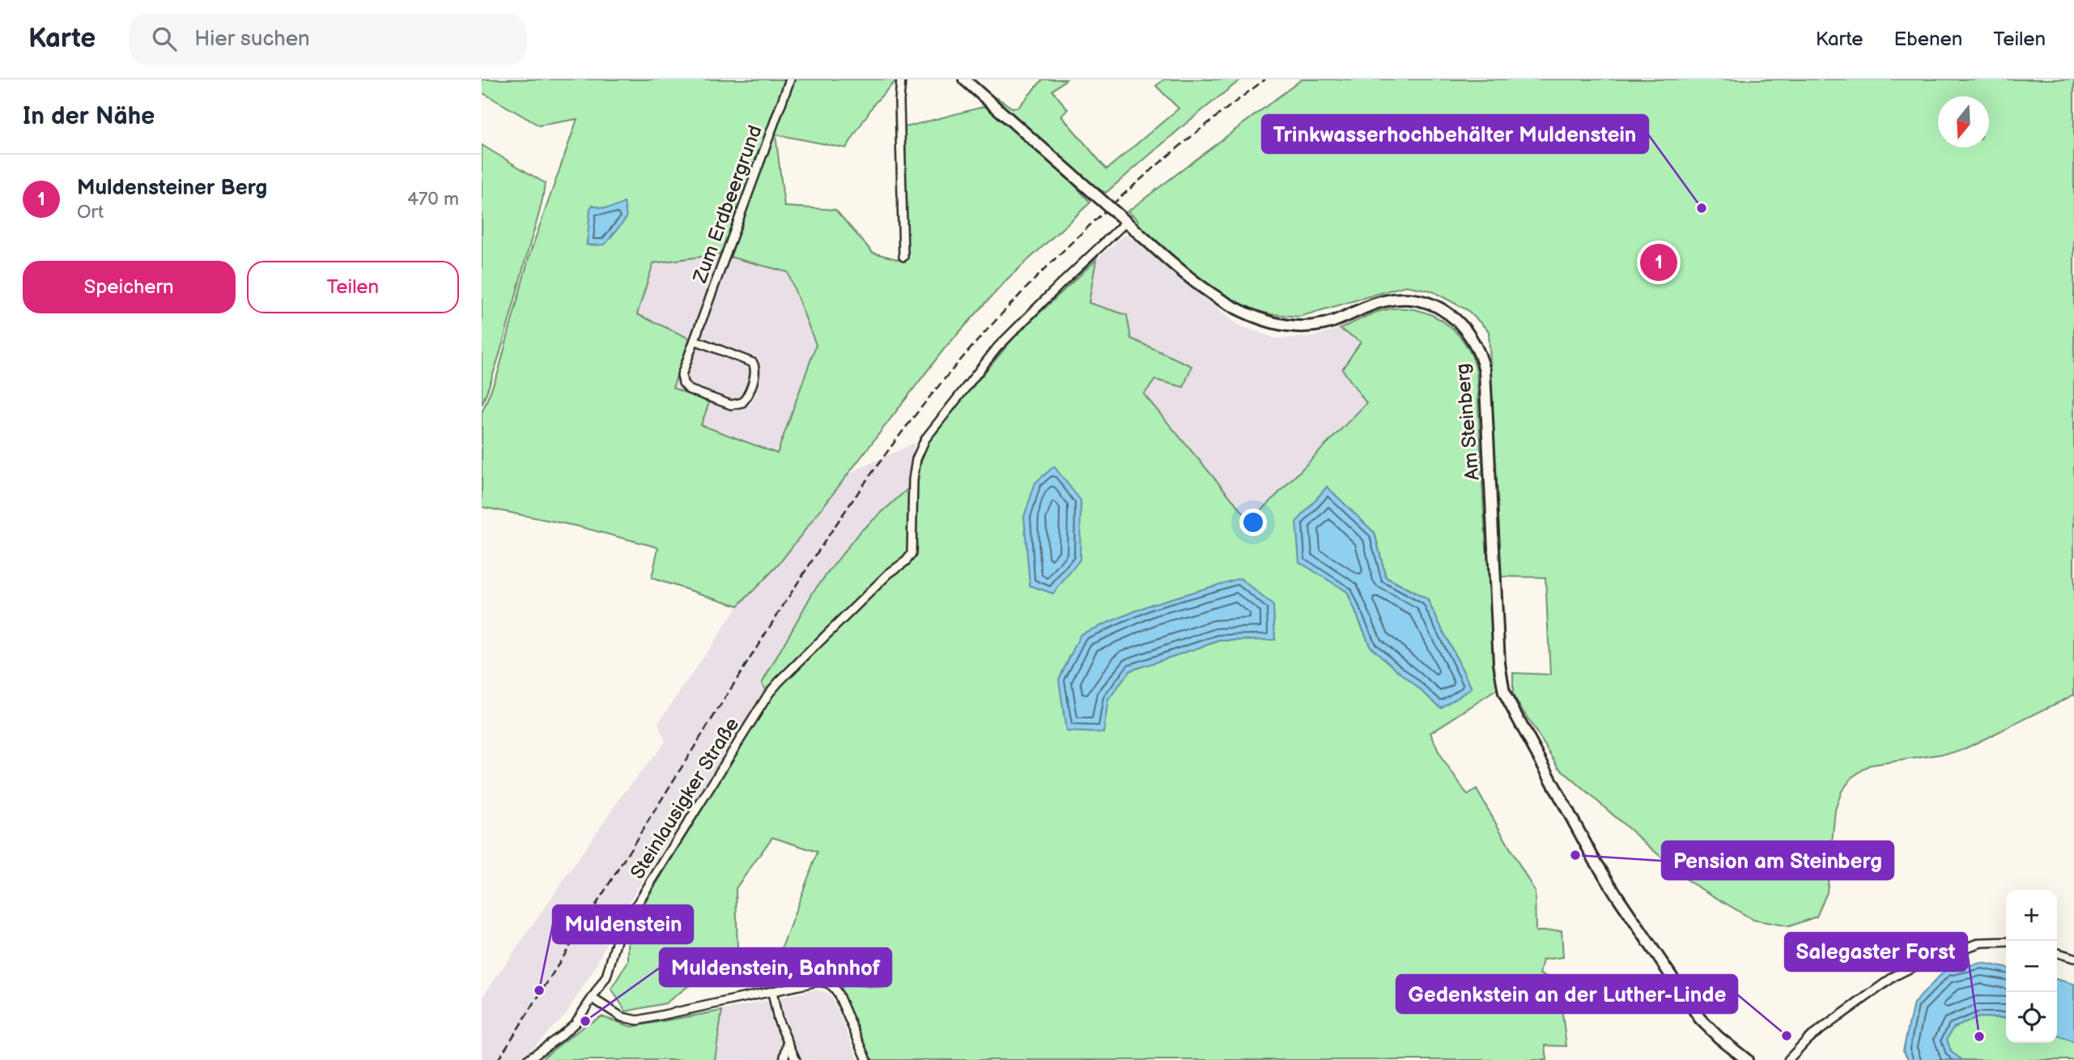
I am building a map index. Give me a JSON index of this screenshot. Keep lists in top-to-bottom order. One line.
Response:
{"streets":{"main road":["Am Steinberg"],"street":["Zum Erdbeergrund","Steinlausigker Straße"]},"crossings":[["Am Steinberg","Steinlausigker Straße"]],"places":["Trinkwasserhochbehälter Muldenstein","Pension am Steinberg","Muldenstein","Muldenstein, Bahnhof","Gedenkstein an der Luther-Linde","Salegaster Forst"],"north":"bottom","page":{"header":"Karte","search":"Hier suchen","nav":["Karte","Ebenen","Teilen"],"heading":"In der Nähe","list":[{"mark":"1","name":"Muldensteiner Berg","note":"Ort","value":"470 m"}],"pins":"1","buttons":["Speichern","Teilen"],"map_buttons":["+","−"]}}
